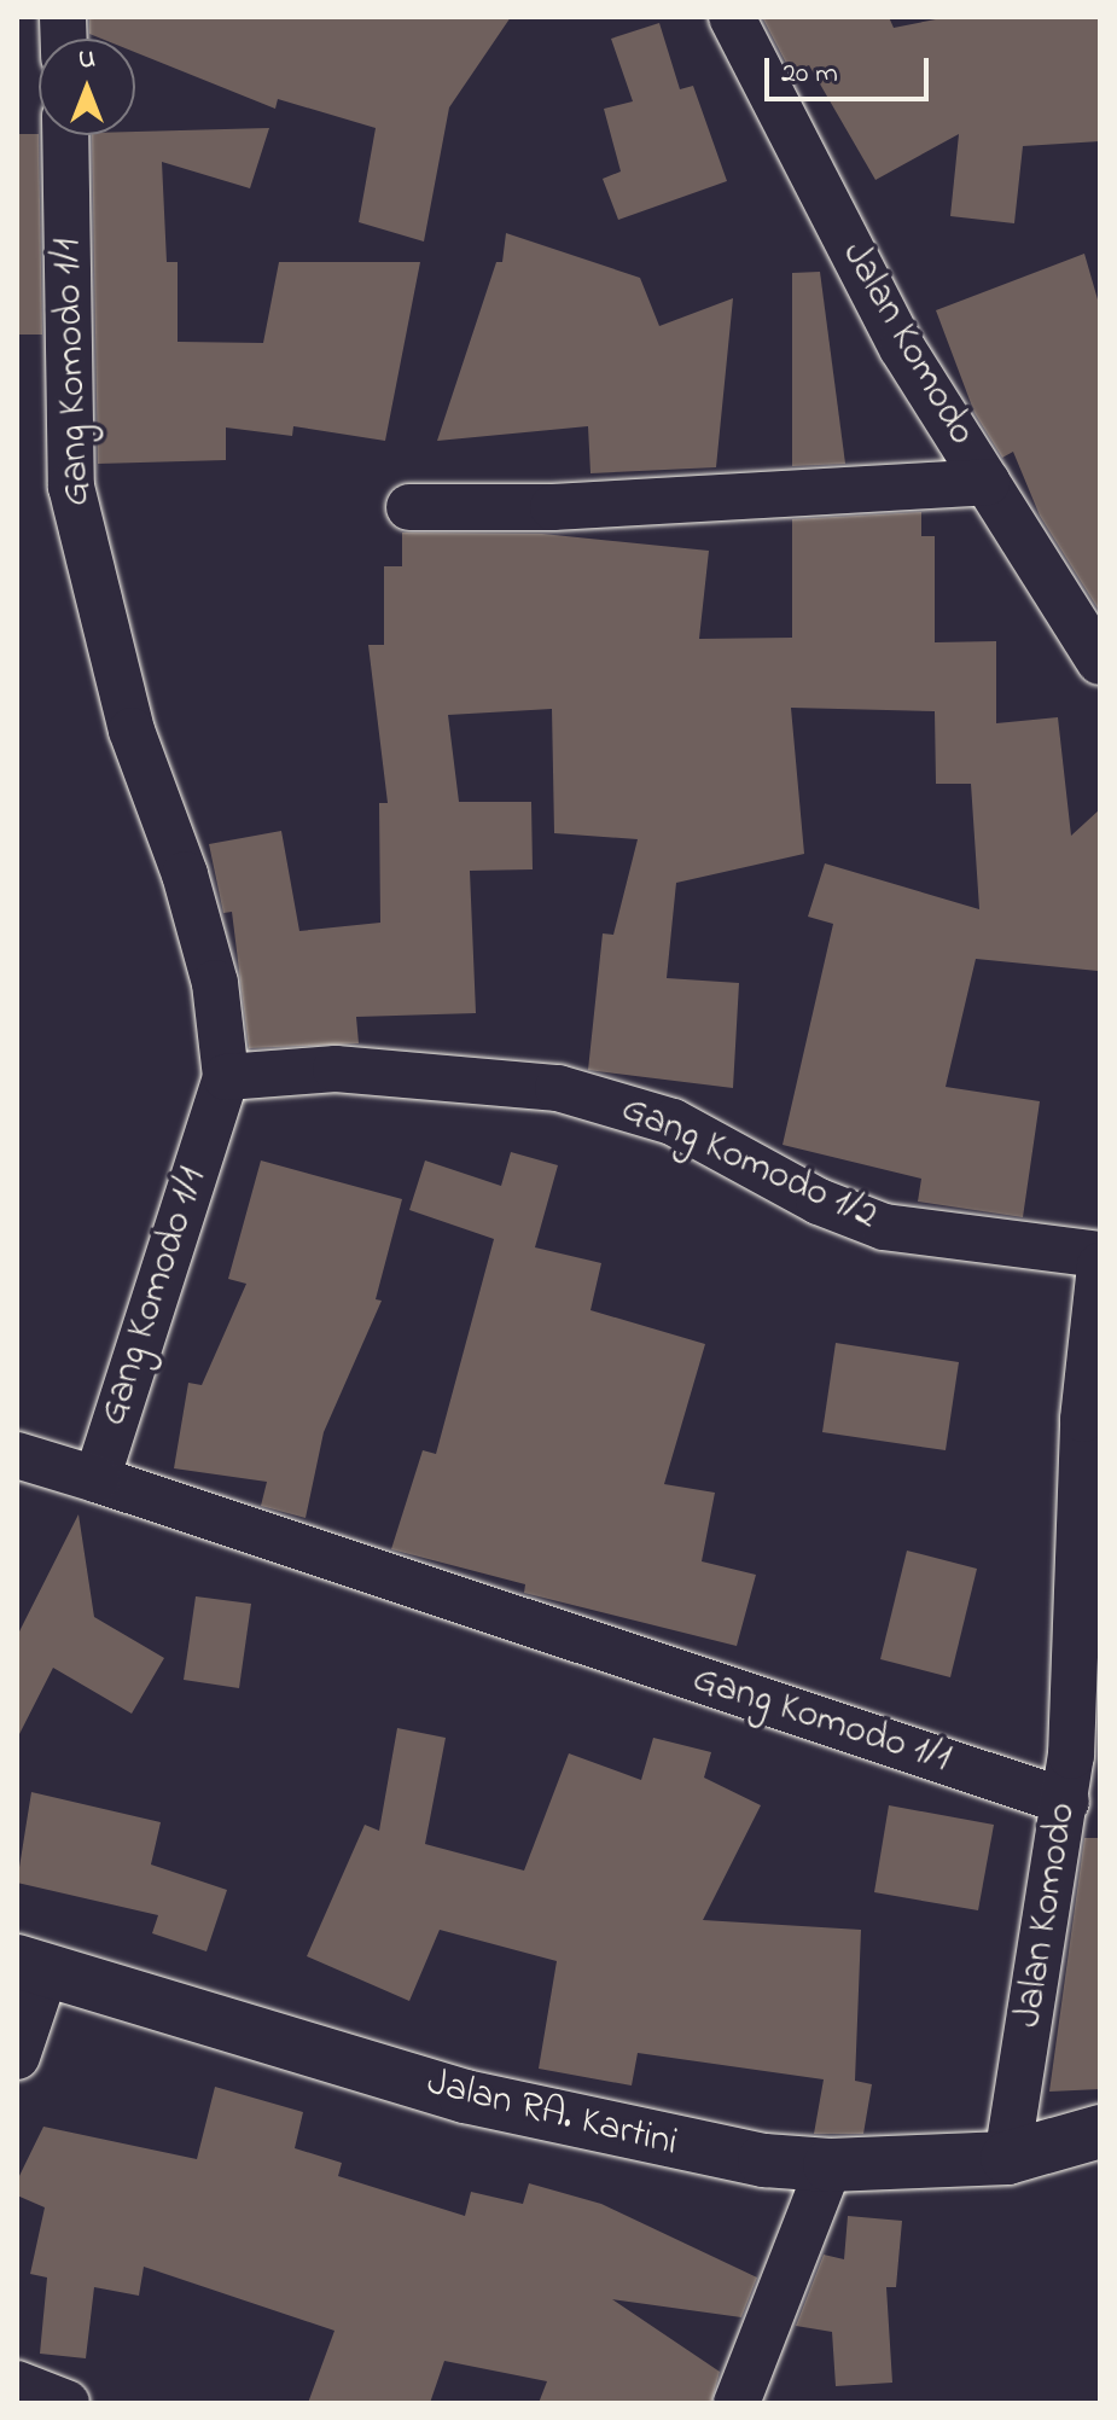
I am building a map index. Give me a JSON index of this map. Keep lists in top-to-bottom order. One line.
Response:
{"streets":{"street":["Jalan Komodo","Gang Komodo 1/1","Gang Komodo 1/2","Jalan RA. Kartini"]},"crossings":[["Jalan Komodo","Gang Komodo 1/1"],["Jalan Komodo","Jalan RA. Kartini"],["Gang Komodo 1/1","Gang Komodo 1/2"]],"scale_bar":"20 m","north":"top"}
